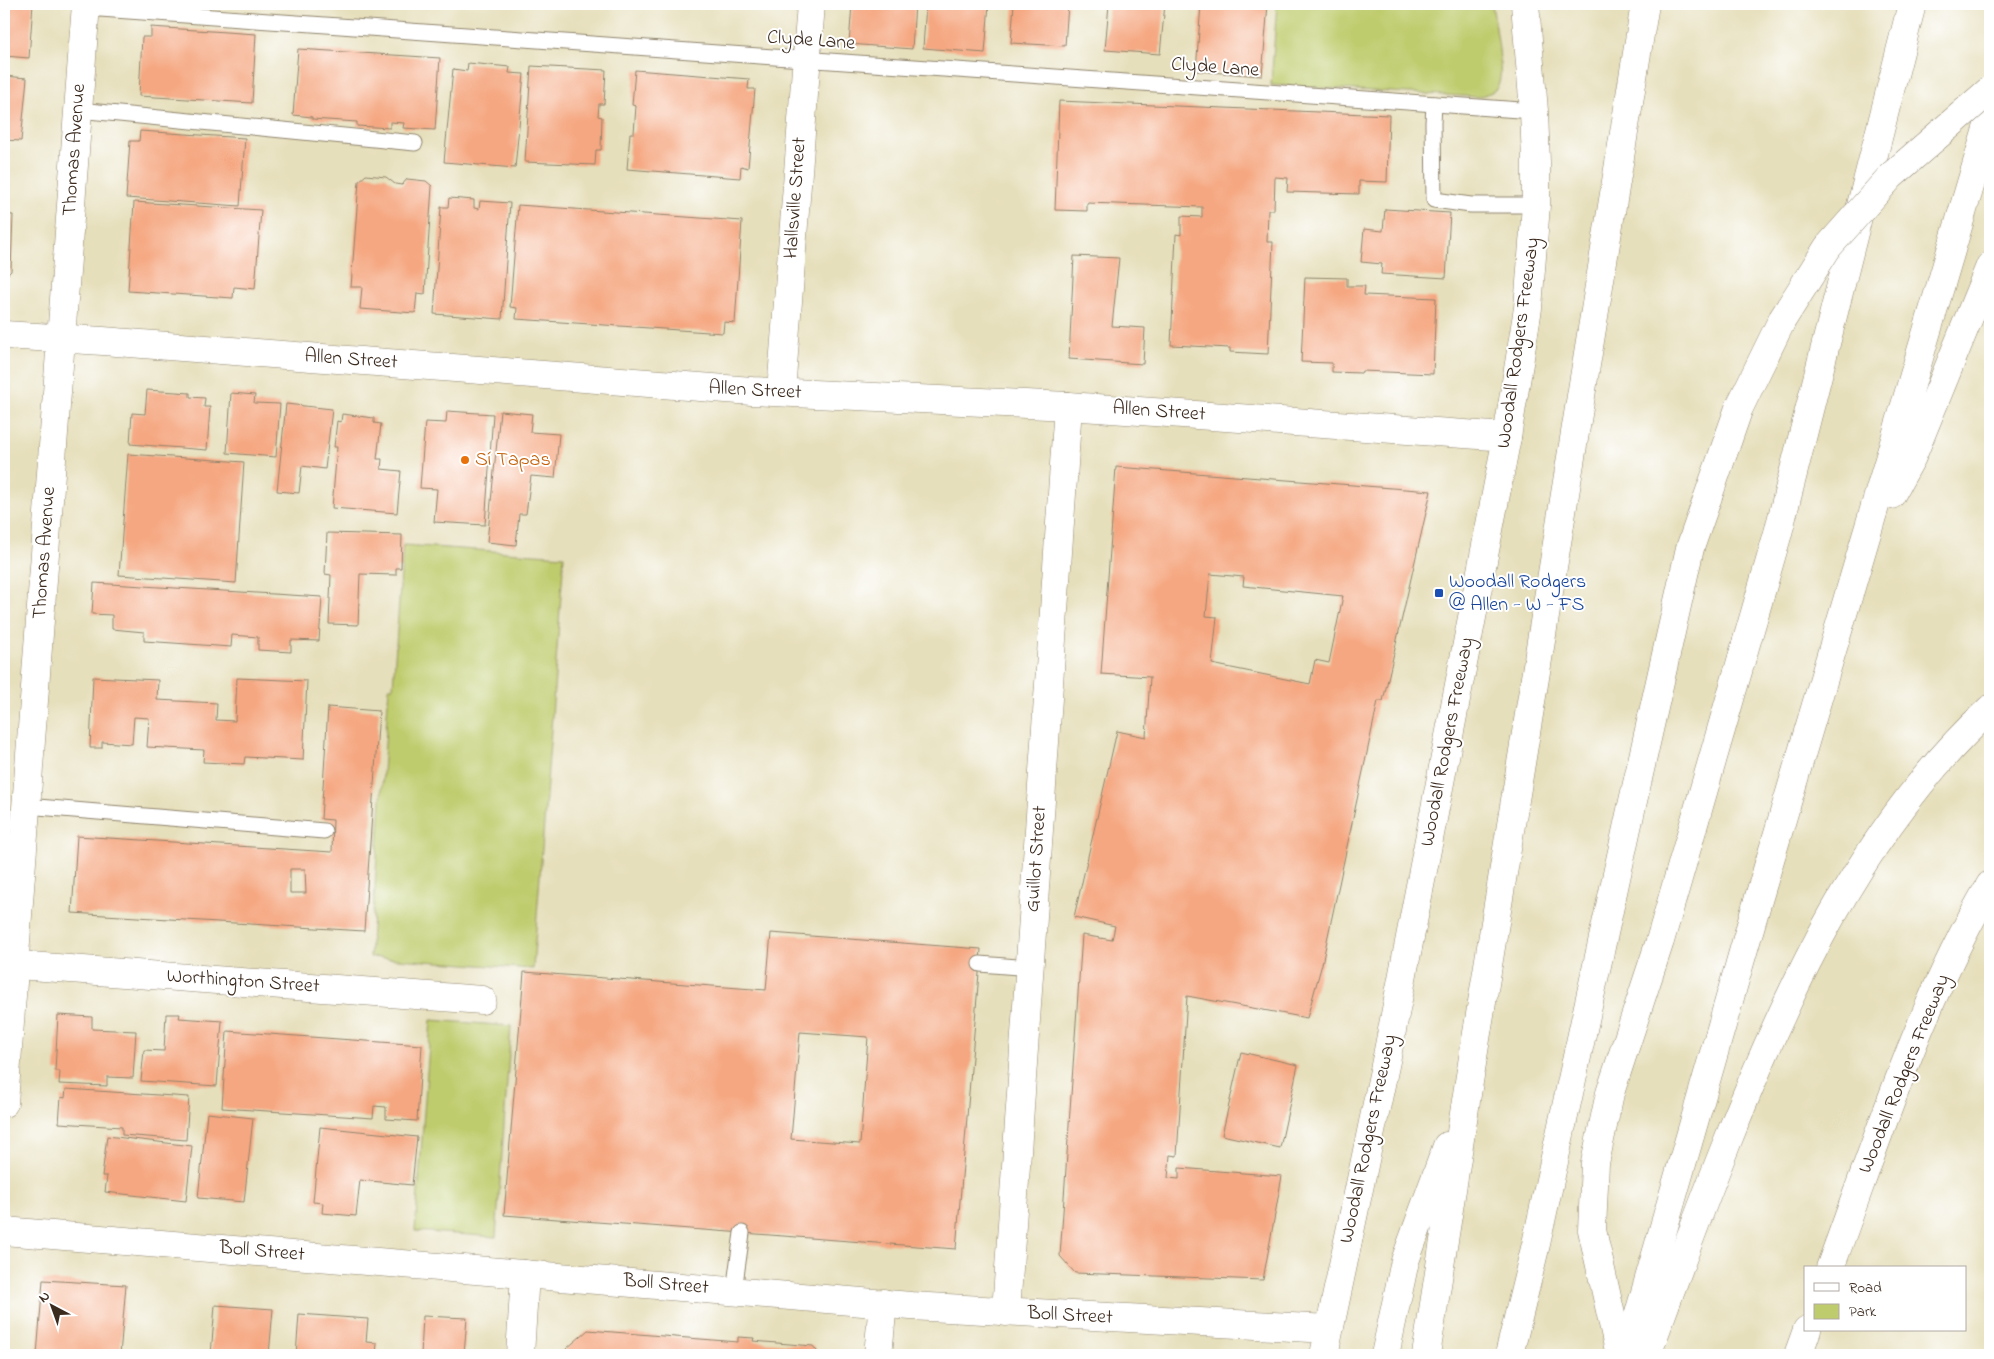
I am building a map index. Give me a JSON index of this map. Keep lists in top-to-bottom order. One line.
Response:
{"streets":{"main road":["Thomas Avenue","Hallsville Street","Woodall Rodgers Freeway","Allen Street","Guillot Street","Worthington Street","Boll Street"],"lane":["Clyde Lane"]},"crossings":[["Clyde Lane","Thomas Avenue"],["Clyde Lane","Hallsville Street"],["Clyde Lane","Woodall Rodgers Freeway"],["Thomas Avenue","Allen Street"],["Thomas Avenue","Worthington Street"],["Hallsville Street","Allen Street"],["Woodall Rodgers Freeway","Allen Street"],["Woodall Rodgers Freeway","Boll Street"],["Allen Street","Guillot Street"],["Guillot Street","Boll Street"]],"places":{"other":["Sí Tapas"],"transit":["Woodall Rodgers @ Allen - W - FS"]},"legend":["Road","Park"],"north":"top left"}
